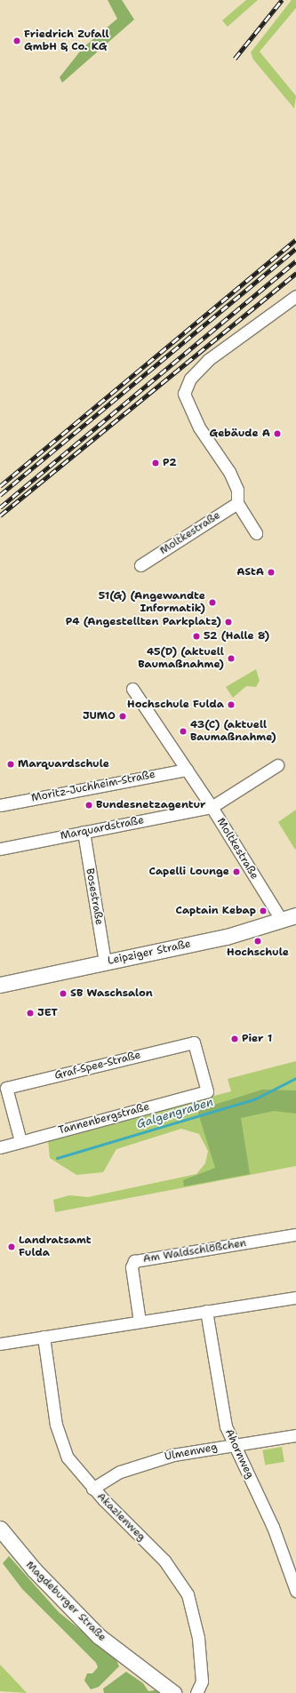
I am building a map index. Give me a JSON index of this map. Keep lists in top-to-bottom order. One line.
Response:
{"streets":{"main road":["Leipziger Straße","Magdeburger Straße"],"street":["Moltkestraße","Moritz-Juchheim-Straße","Marquardstraße","Bosestraße","Graf-Spee-Straße","Tannenbergstraße","Am Waldschlößchen","Ulmenweg","Ahornweg","Akazienweg"]},"crossings":[["Moltkestraße","Moritz-Juchheim-Straße"],["Moltkestraße","Marquardstraße"],["Moltkestraße","Leipziger Straße"],["Marquardstraße","Bosestraße"],["Bosestraße","Leipziger Straße"],["Graf-Spee-Straße","Tannenbergstraße"],["Ulmenweg","Ahornweg"],["Ulmenweg","Akazienweg"]],"water":["Galgengraben"],"places":["Friedrich Zufall GmbH & Co. KG","Gebäude A","P2","AStA","51(G) (Angewandte Informatik)","P4 (Angestellten Parkplatz)","52 (Halle 8)","45(D) (aktuell Baumaßnahme)","Hochschule Fulda","JUMO","43(C) (aktuell Baumaßnahme)","Marquardschule","Bundesnetzagentur","Capelli Lounge","Captain Kebap","Hochschule","SB Waschsalon","JET","Pier 1","Landratsamt Fulda"]}
